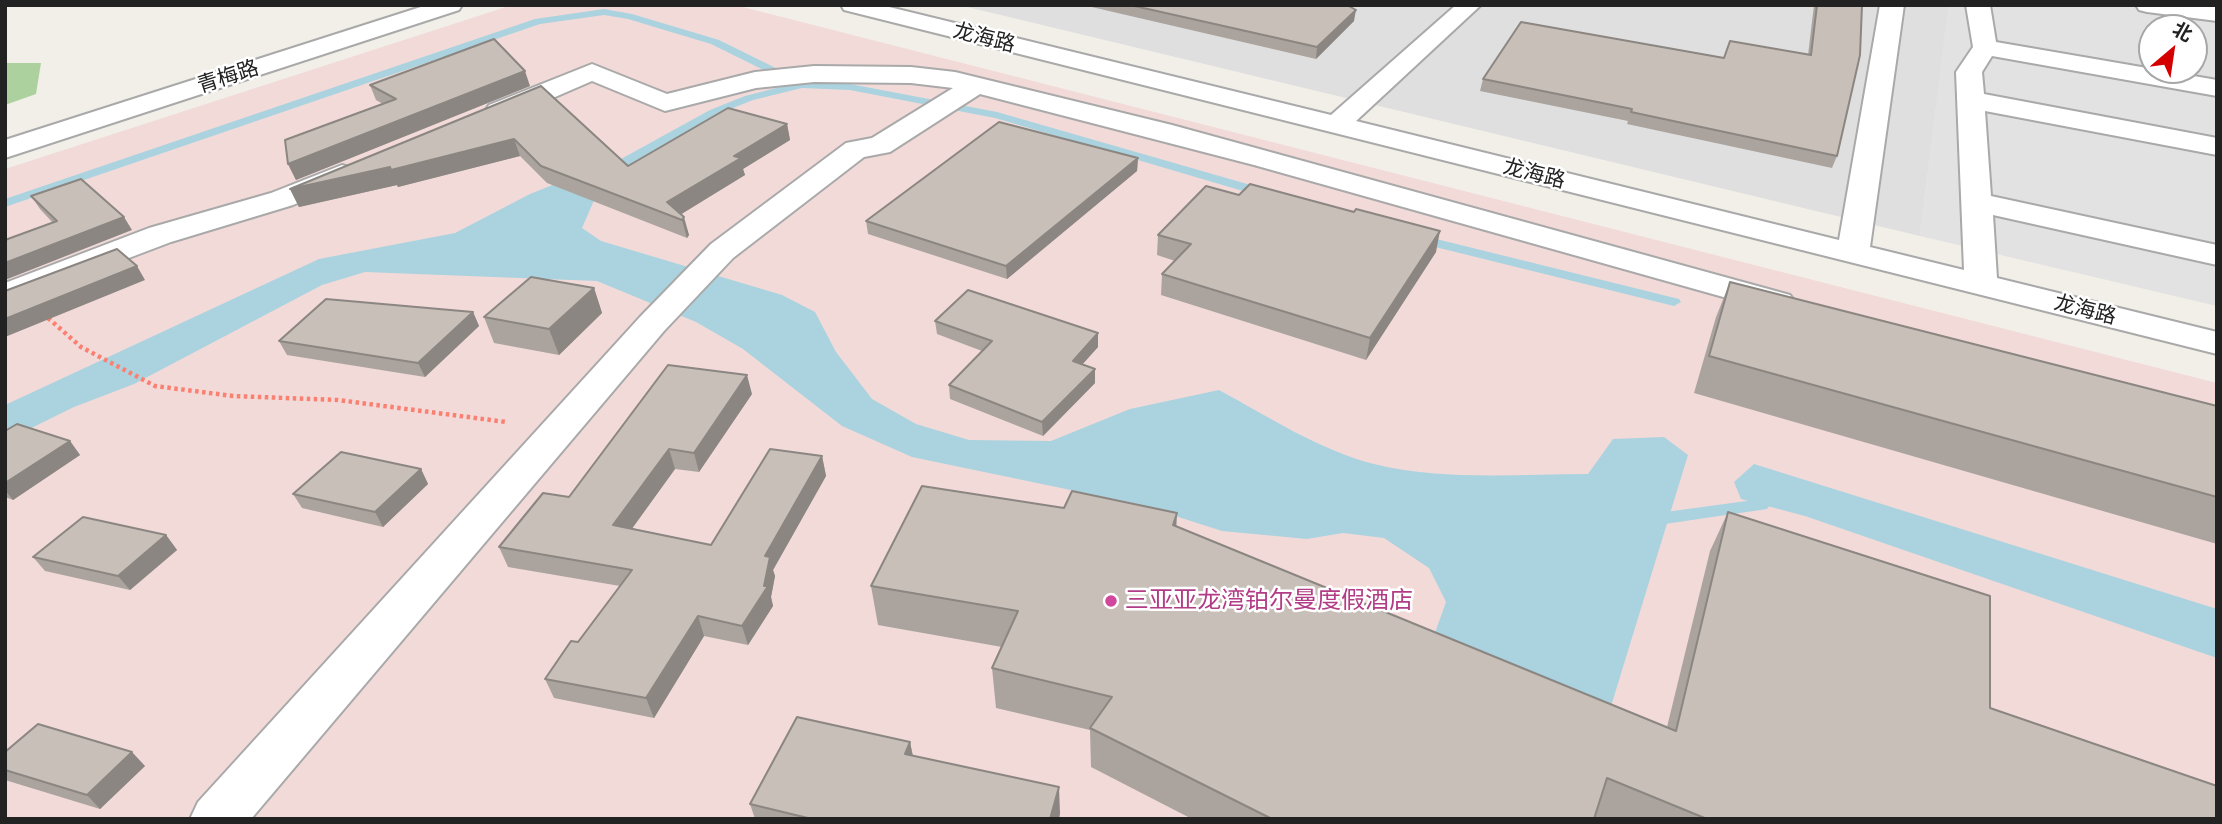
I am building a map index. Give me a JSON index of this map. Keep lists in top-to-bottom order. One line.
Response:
{"streets":{"street":["龙海路","青梅路"]},"places":["三亚亚龙湾铂尔曼度假酒店"],"north":"top right"}
